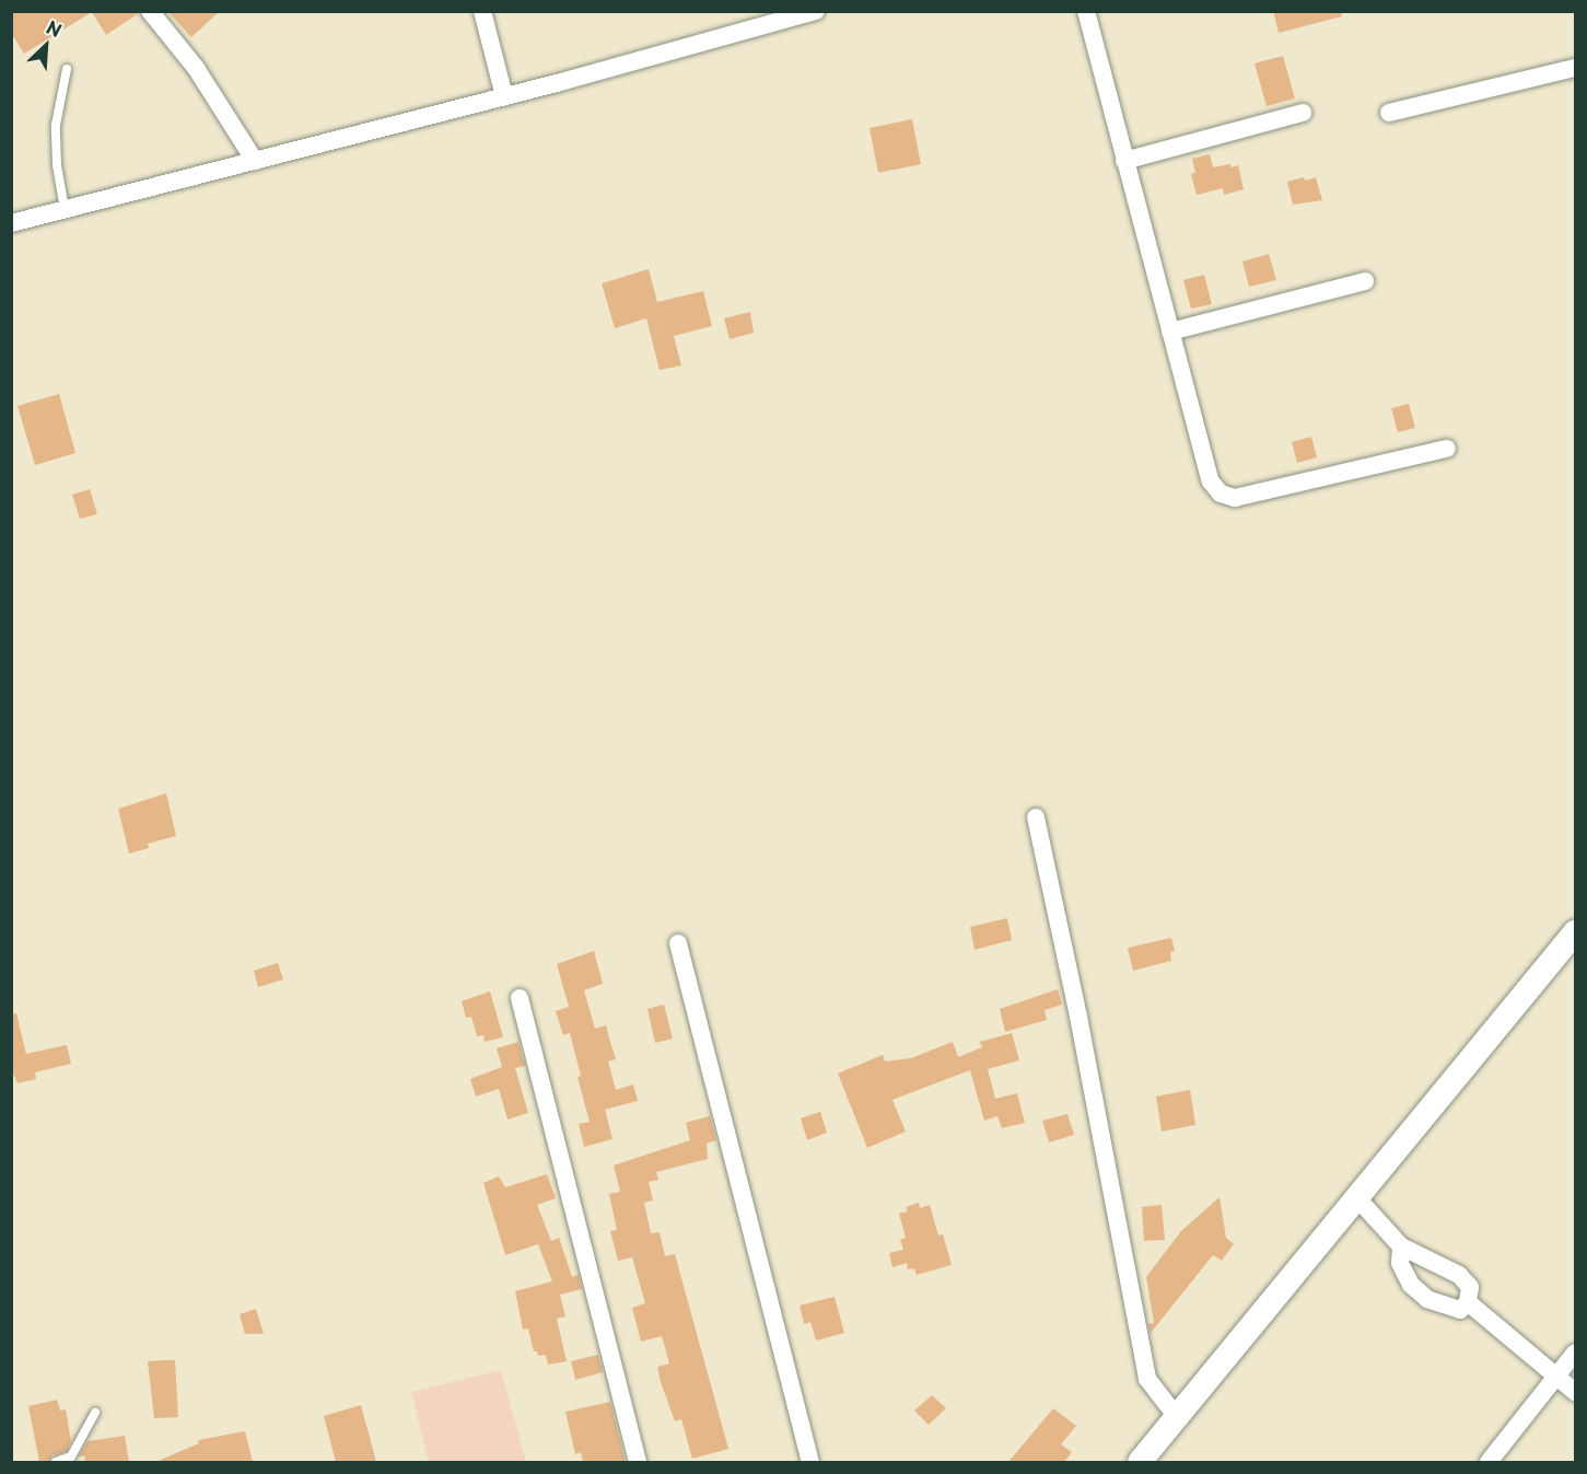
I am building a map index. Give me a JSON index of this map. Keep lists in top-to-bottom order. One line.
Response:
{"north":"top right"}
